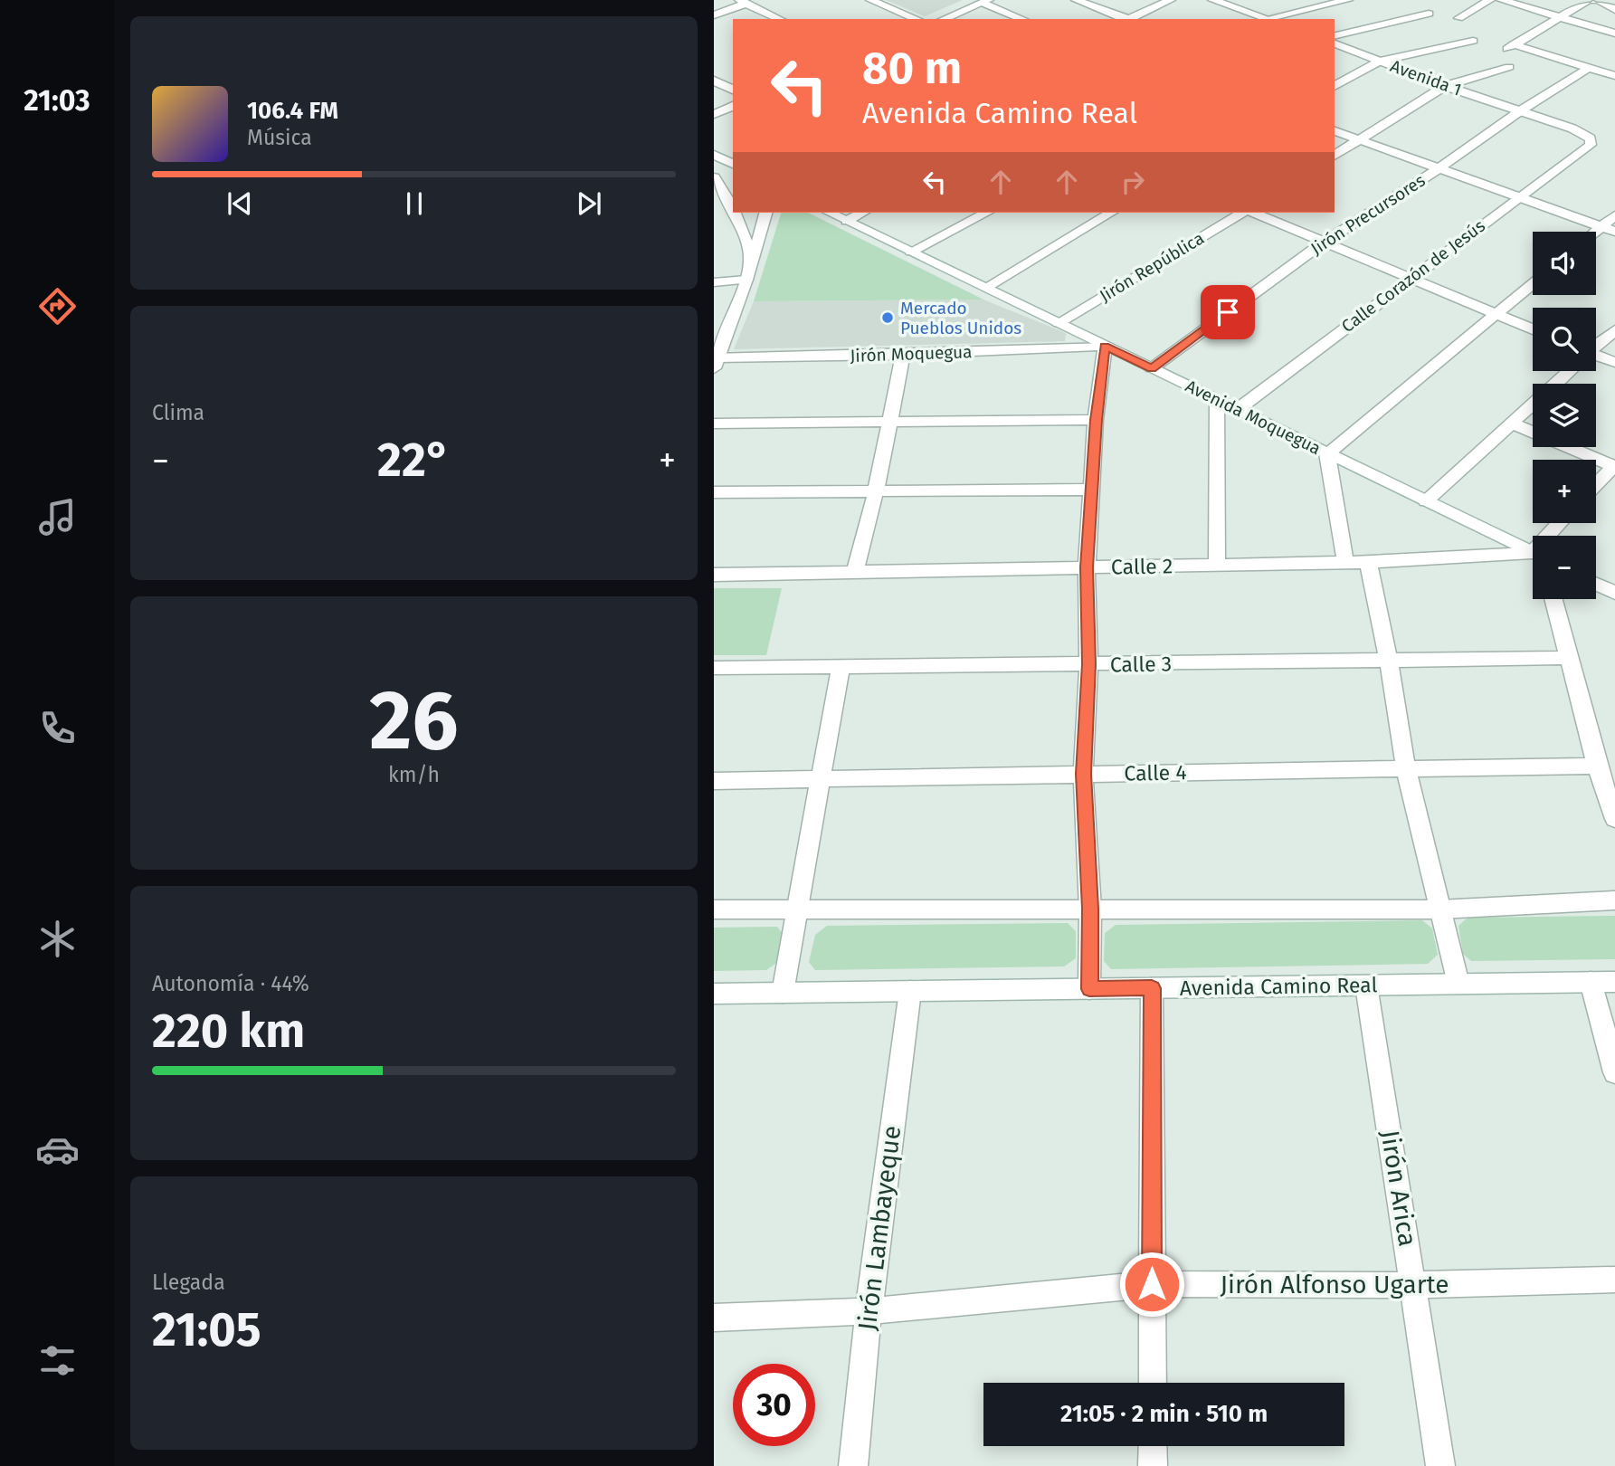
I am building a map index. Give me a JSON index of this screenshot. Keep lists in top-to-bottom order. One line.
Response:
{"streets":{"street":["Avenida 1","Jirón Precursores","Jirón República","Calle Corazón de Jesús","Jirón Moquegua","Avenida Moquegua","Calle 2","Calle 3","Calle 4","Avenida Camino Real","Jirón Arica","Jirón Lambayeque","Jirón Alfonso Ugarte"]},"crossings":[["Avenida 1","Jirón Precursores"],["Avenida 1","Calle Corazón de Jesús"],["Jirón Precursores","Avenida Moquegua"],["Jirón República","Avenida Moquegua"],["Calle Corazón de Jesús","Avenida Moquegua"],["Jirón Moquegua","Avenida Moquegua"],["Avenida Camino Real","Jirón Arica"],["Avenida Camino Real","Jirón Lambayeque"],["Jirón Arica","Jirón Alfonso Ugarte"],["Jirón Lambayeque","Jirón Alfonso Ugarte"]],"places":["Mercado Pueblos Unidos"],"page":{"tabs":"21:03","turn":["80 m","Avenida Camino Real"],"song":["106.4 FM","Música"],"map_buttons":["+","−"],"tile":["Clima",["26","km/h"],["Autonomía · 44%","220 km"],["Llegada","21:05"]],"heat":["−","22°","+"],"limit":"30","trip":"21:05 · 2 min · 510 m"}}
